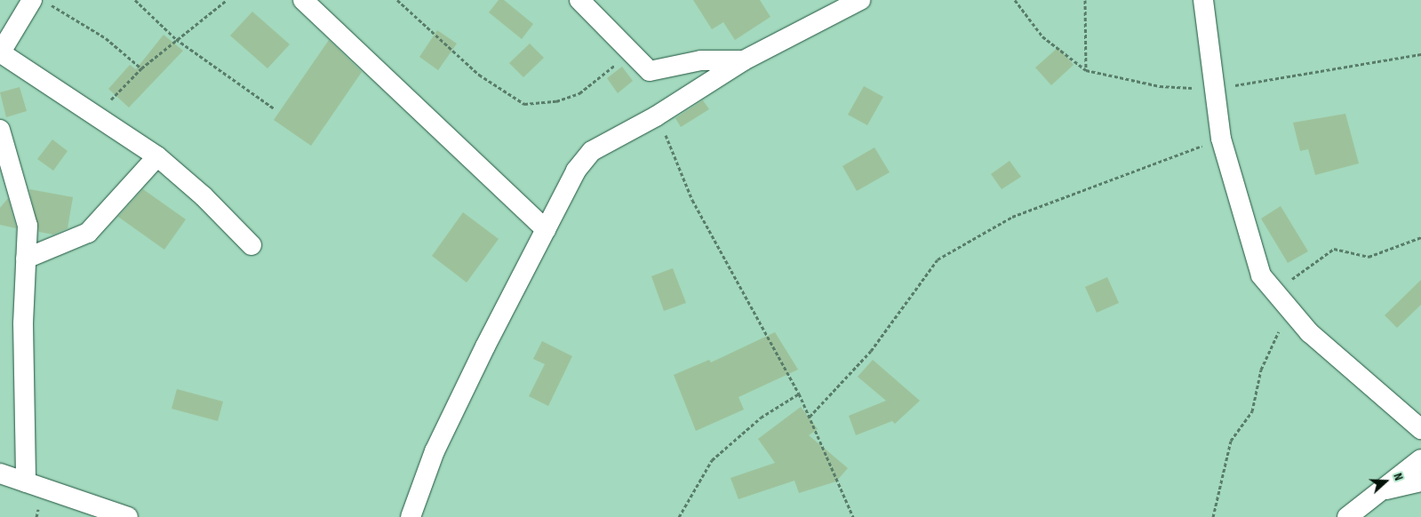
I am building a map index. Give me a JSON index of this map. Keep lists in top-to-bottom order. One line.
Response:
{"north":"right"}
